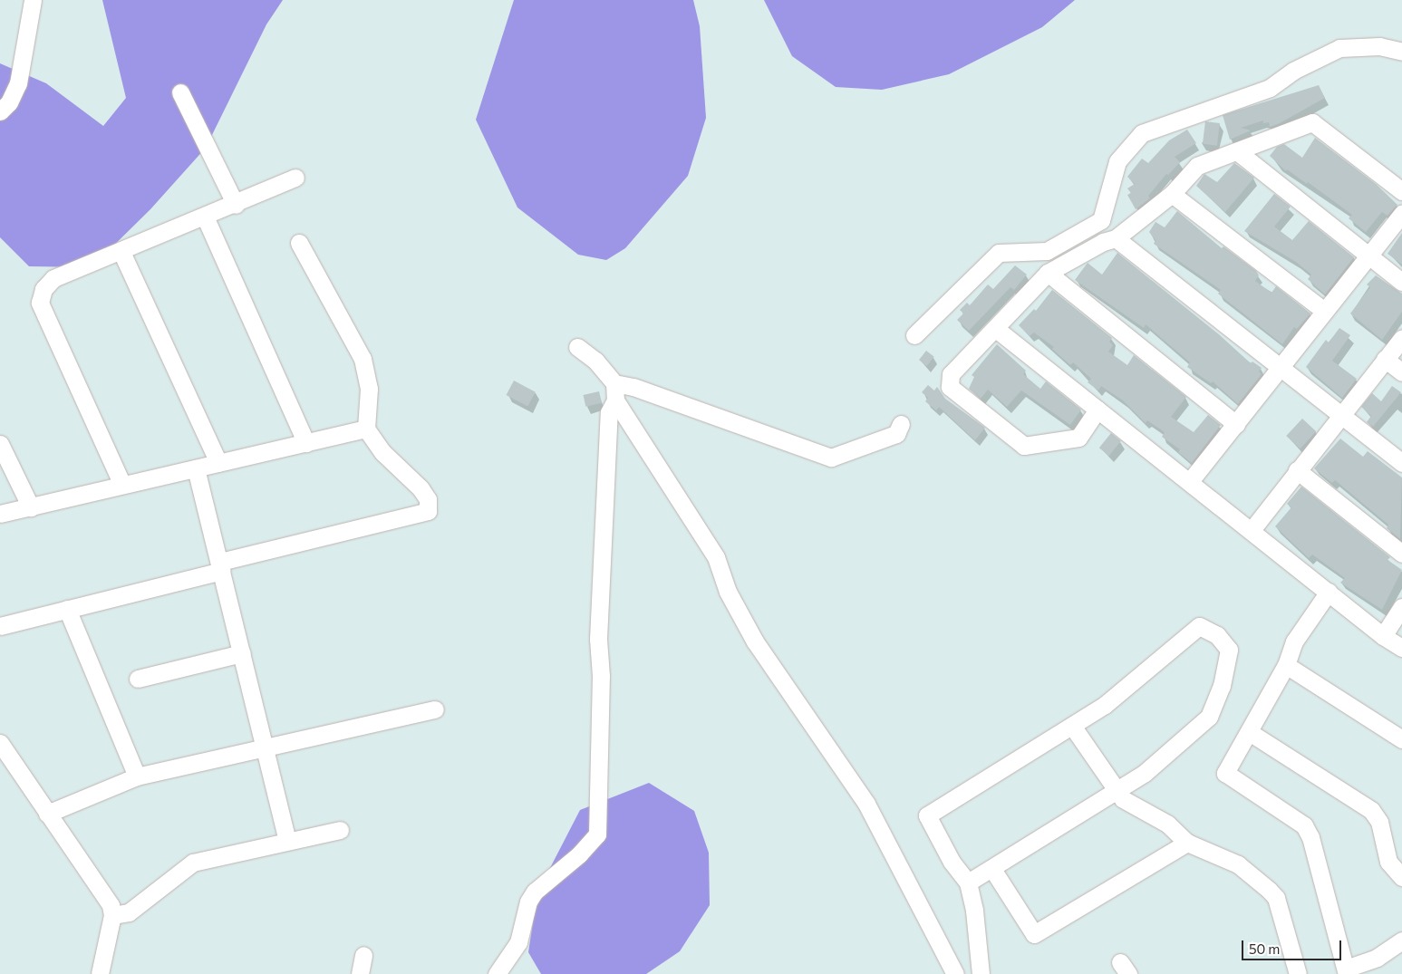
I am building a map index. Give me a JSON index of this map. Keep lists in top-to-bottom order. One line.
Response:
{"scale_bar":"50 m"}
